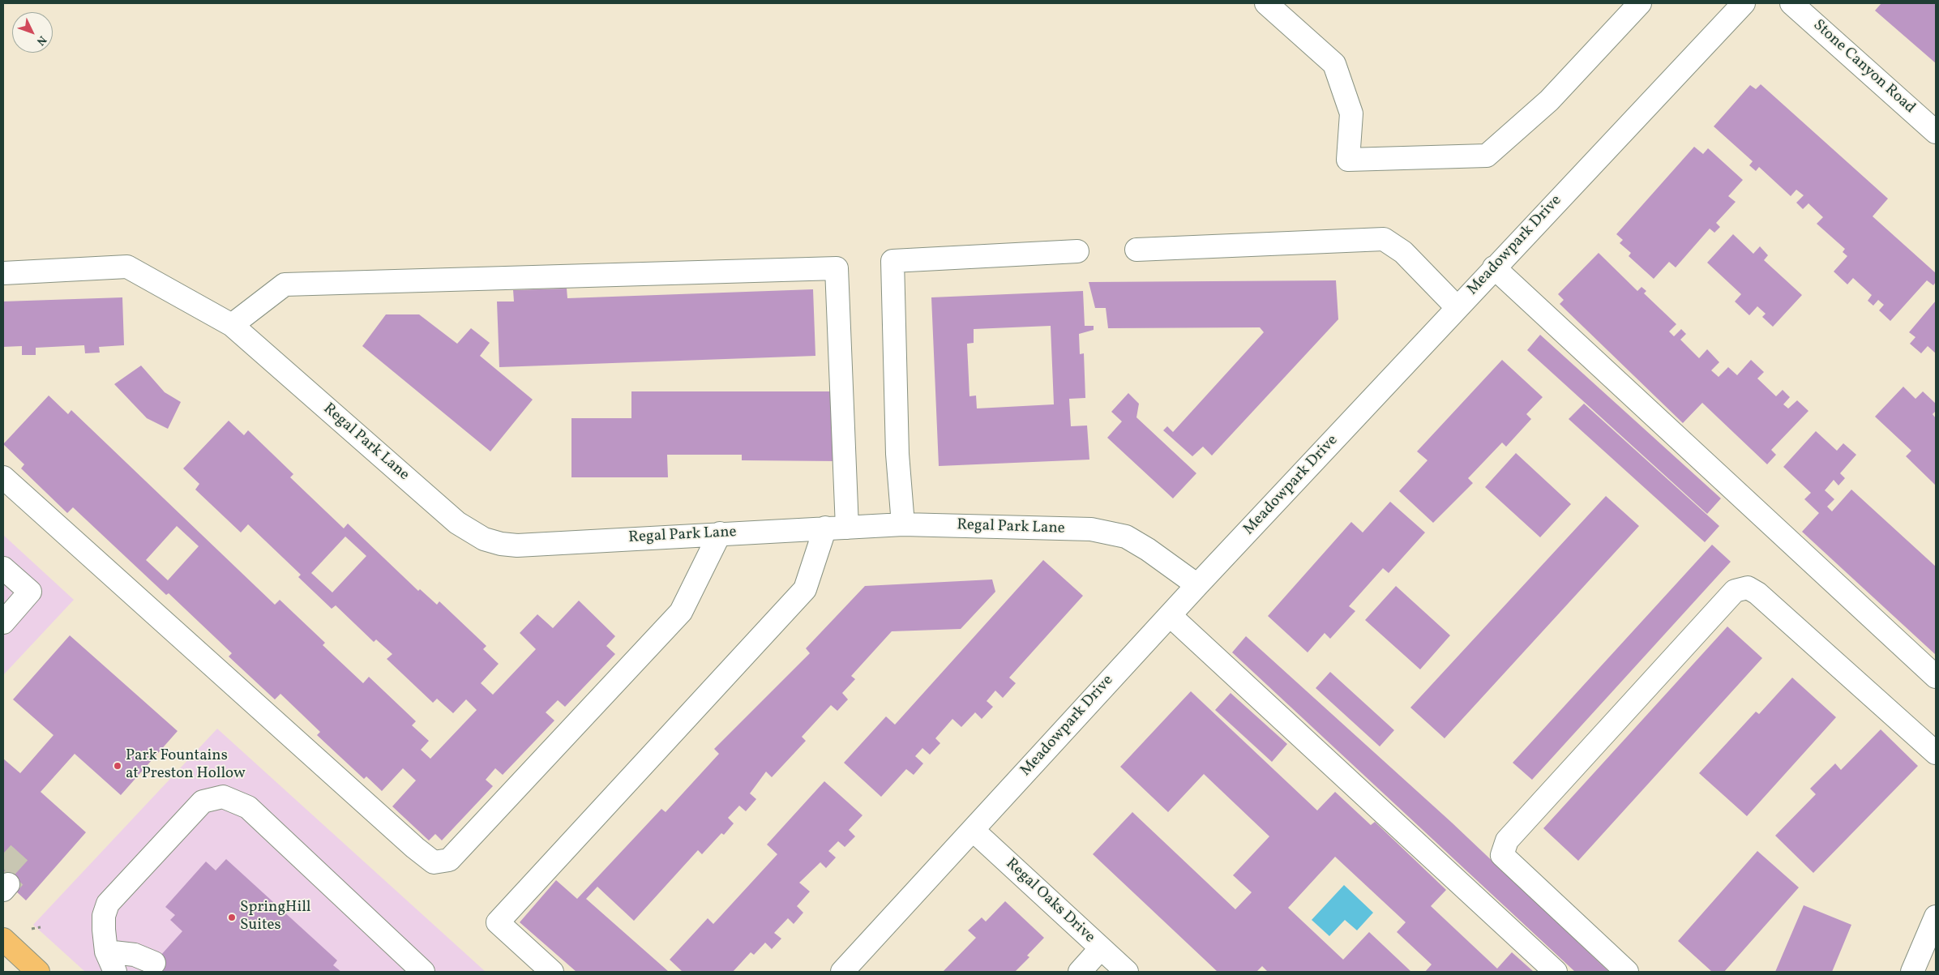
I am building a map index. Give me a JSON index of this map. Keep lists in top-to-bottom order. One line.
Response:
{"streets":{"street":["Stone Canyon Road","Meadowpark Drive","Regal Park Lane","Regal Oaks Drive"]},"crossings":[["Meadowpark Drive","Regal Park Lane"],["Meadowpark Drive","Regal Oaks Drive"]],"places":["Park Fountains at Preston Hollow","SpringHill Suites"],"north":"bottom right"}
